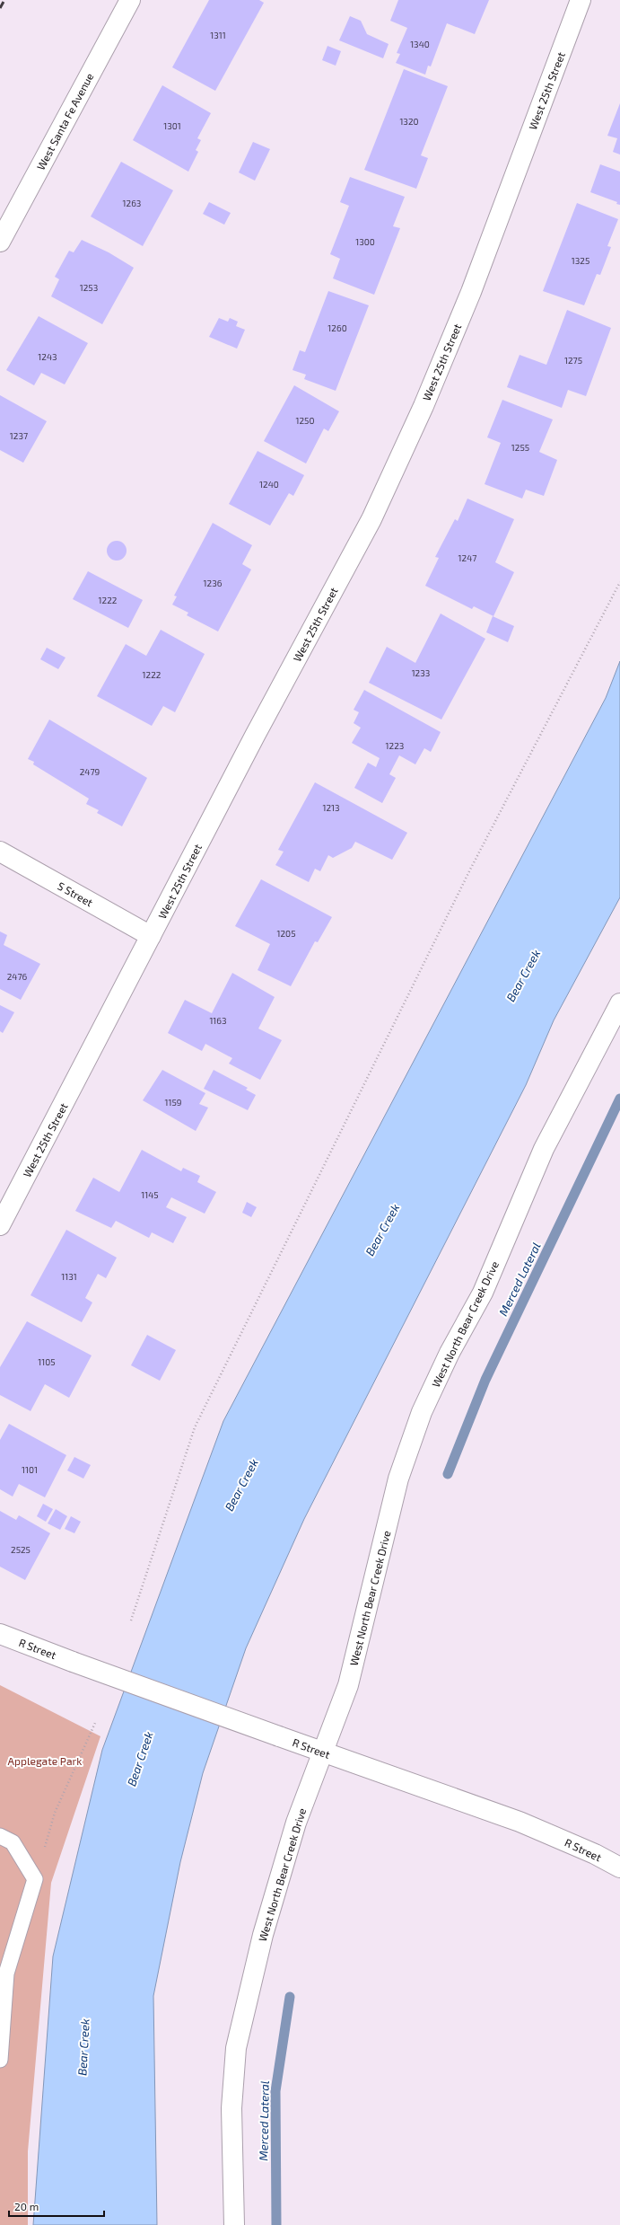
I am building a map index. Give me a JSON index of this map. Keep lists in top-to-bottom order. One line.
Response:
{"streets":{"street":["West 25th Street","West Santa Fe Avenue","S Street","West North Bear Creek Drive","R Street"]},"crossings":[["West 25th Street","S Street"],["West North Bear Creek Drive","R Street"]],"water":["Bear Creek","Merced Lateral"],"parks":["Applegate Park"],"house_numbers":["1311","1340","1320","1301","1263","1300","1325","1253","1260","1243","1275","1250","1237","1255","1240","1247","1236","1222","1233","1222","1223","2479","1213","1205","2476","1163","1159","1145","1131","1105","1101","2525"],"scale_bar":"20 m"}
